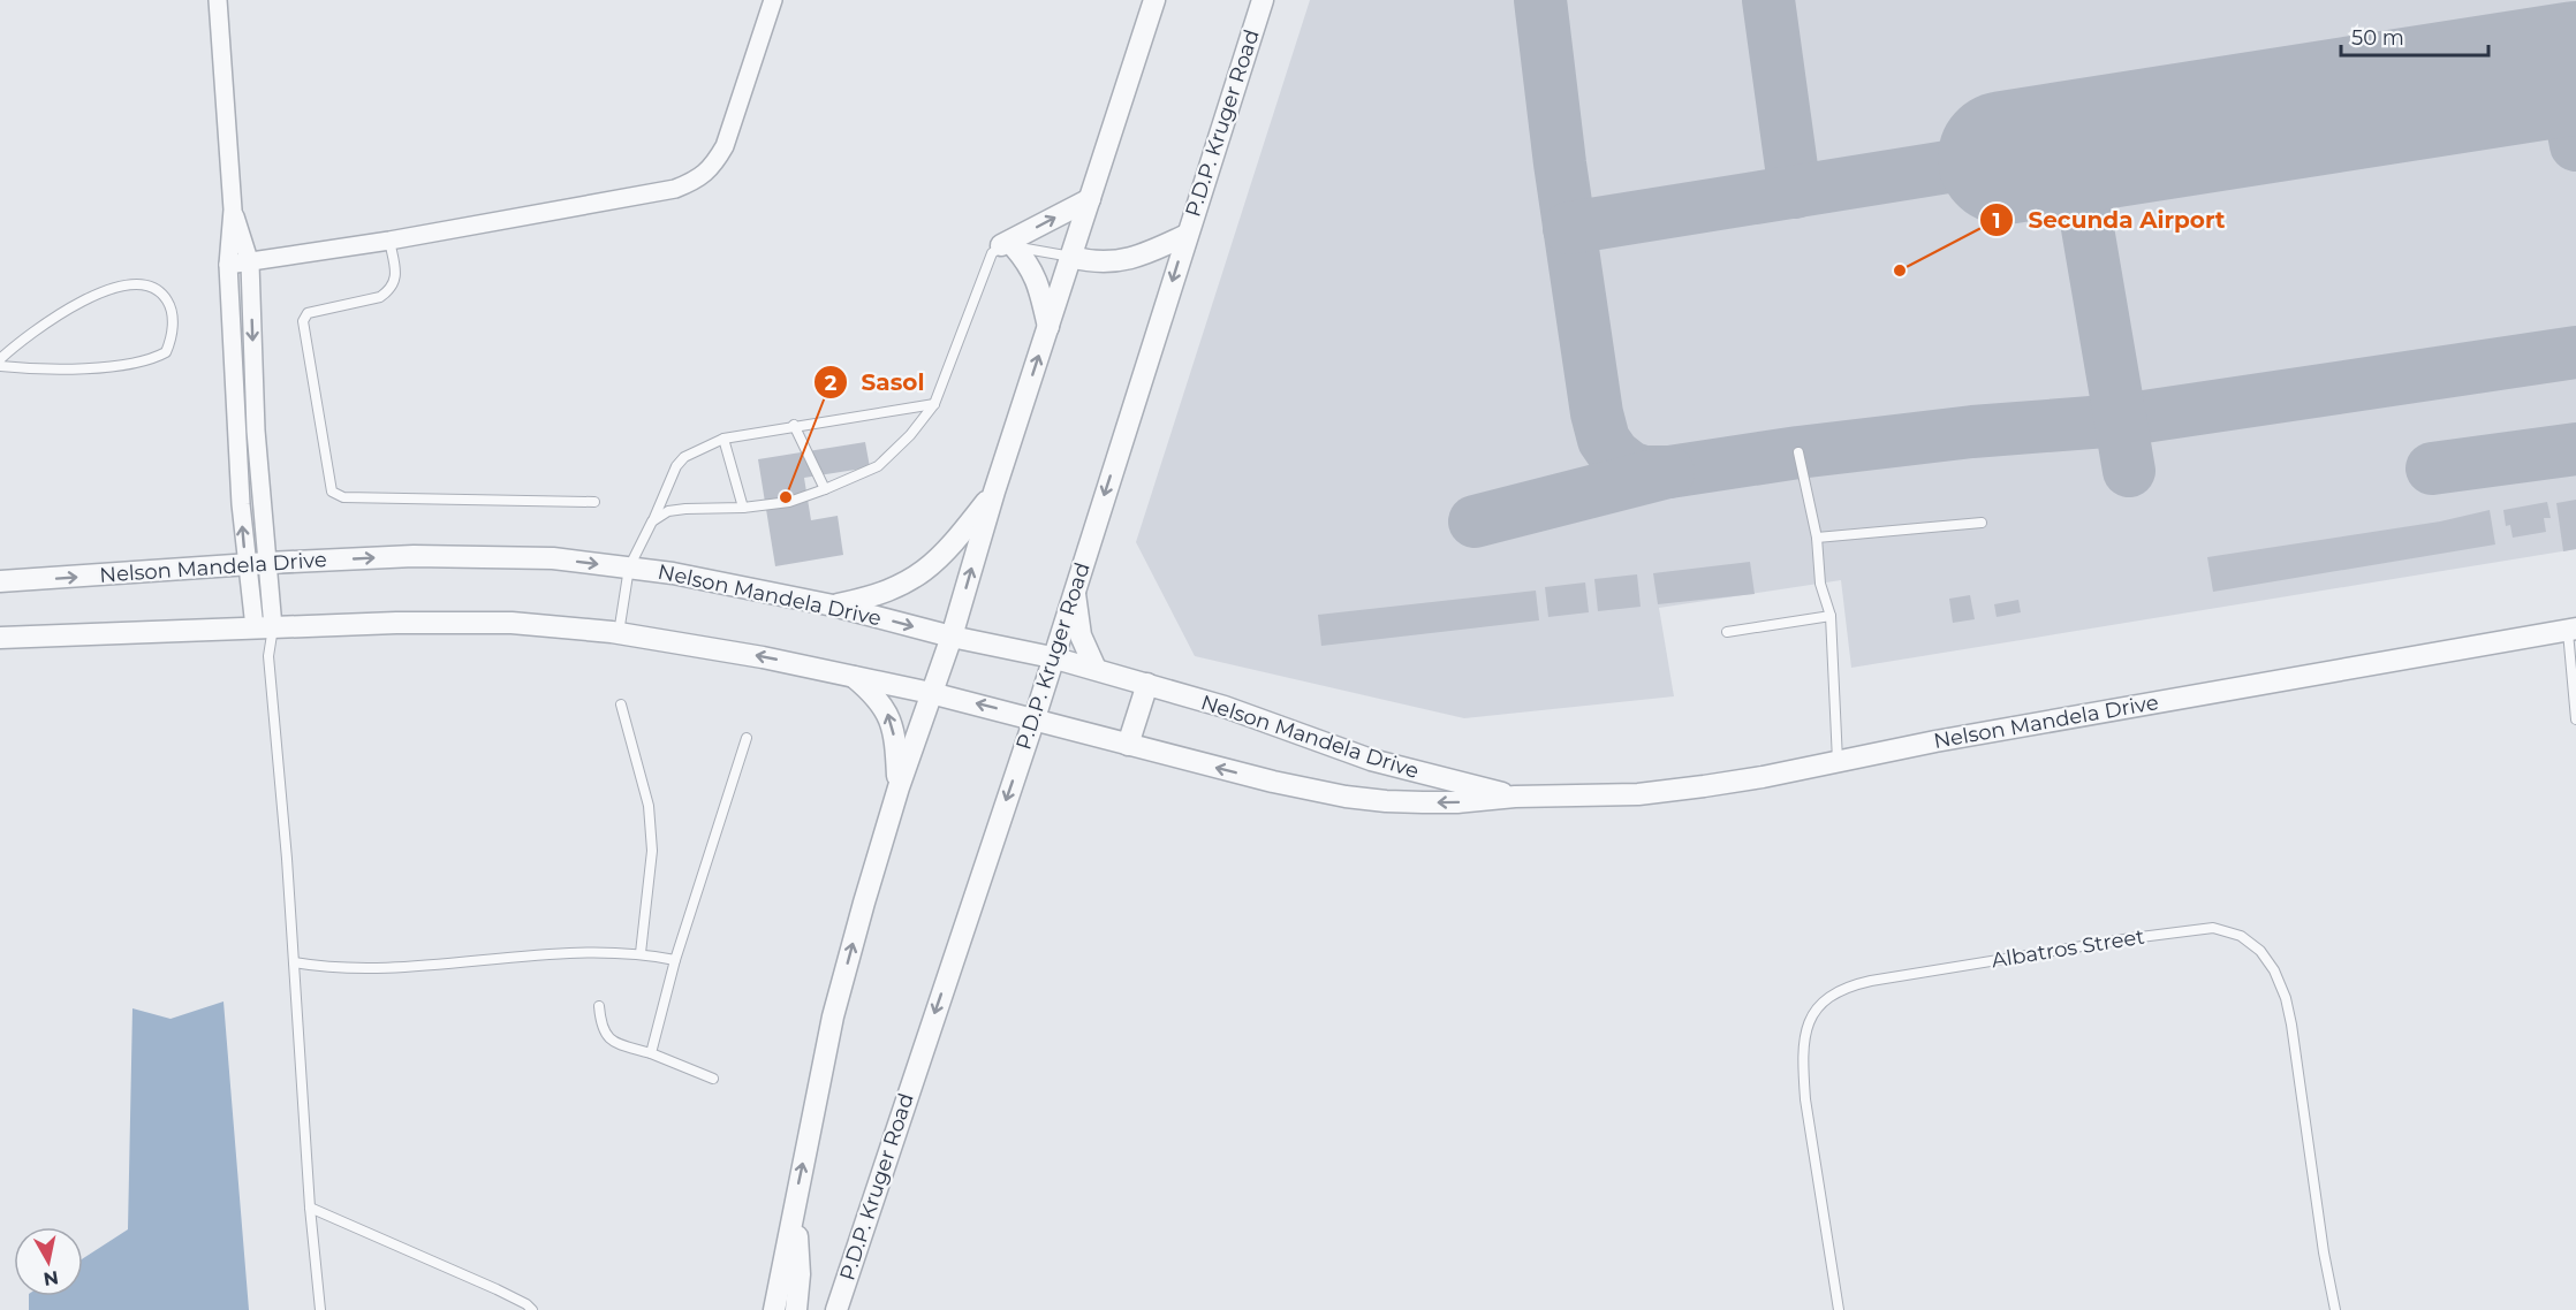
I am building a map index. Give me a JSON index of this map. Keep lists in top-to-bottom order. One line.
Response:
{"streets":{"street":["P.D.P. Kruger Road","Nelson Mandela Drive"],"lane":["Albatros Street"]},"crossings":[["P.D.P. Kruger Road","Nelson Mandela Drive"]],"places":["Secunda Airport","Sasol"],"scale_bar":"50 m","north":"bottom"}
